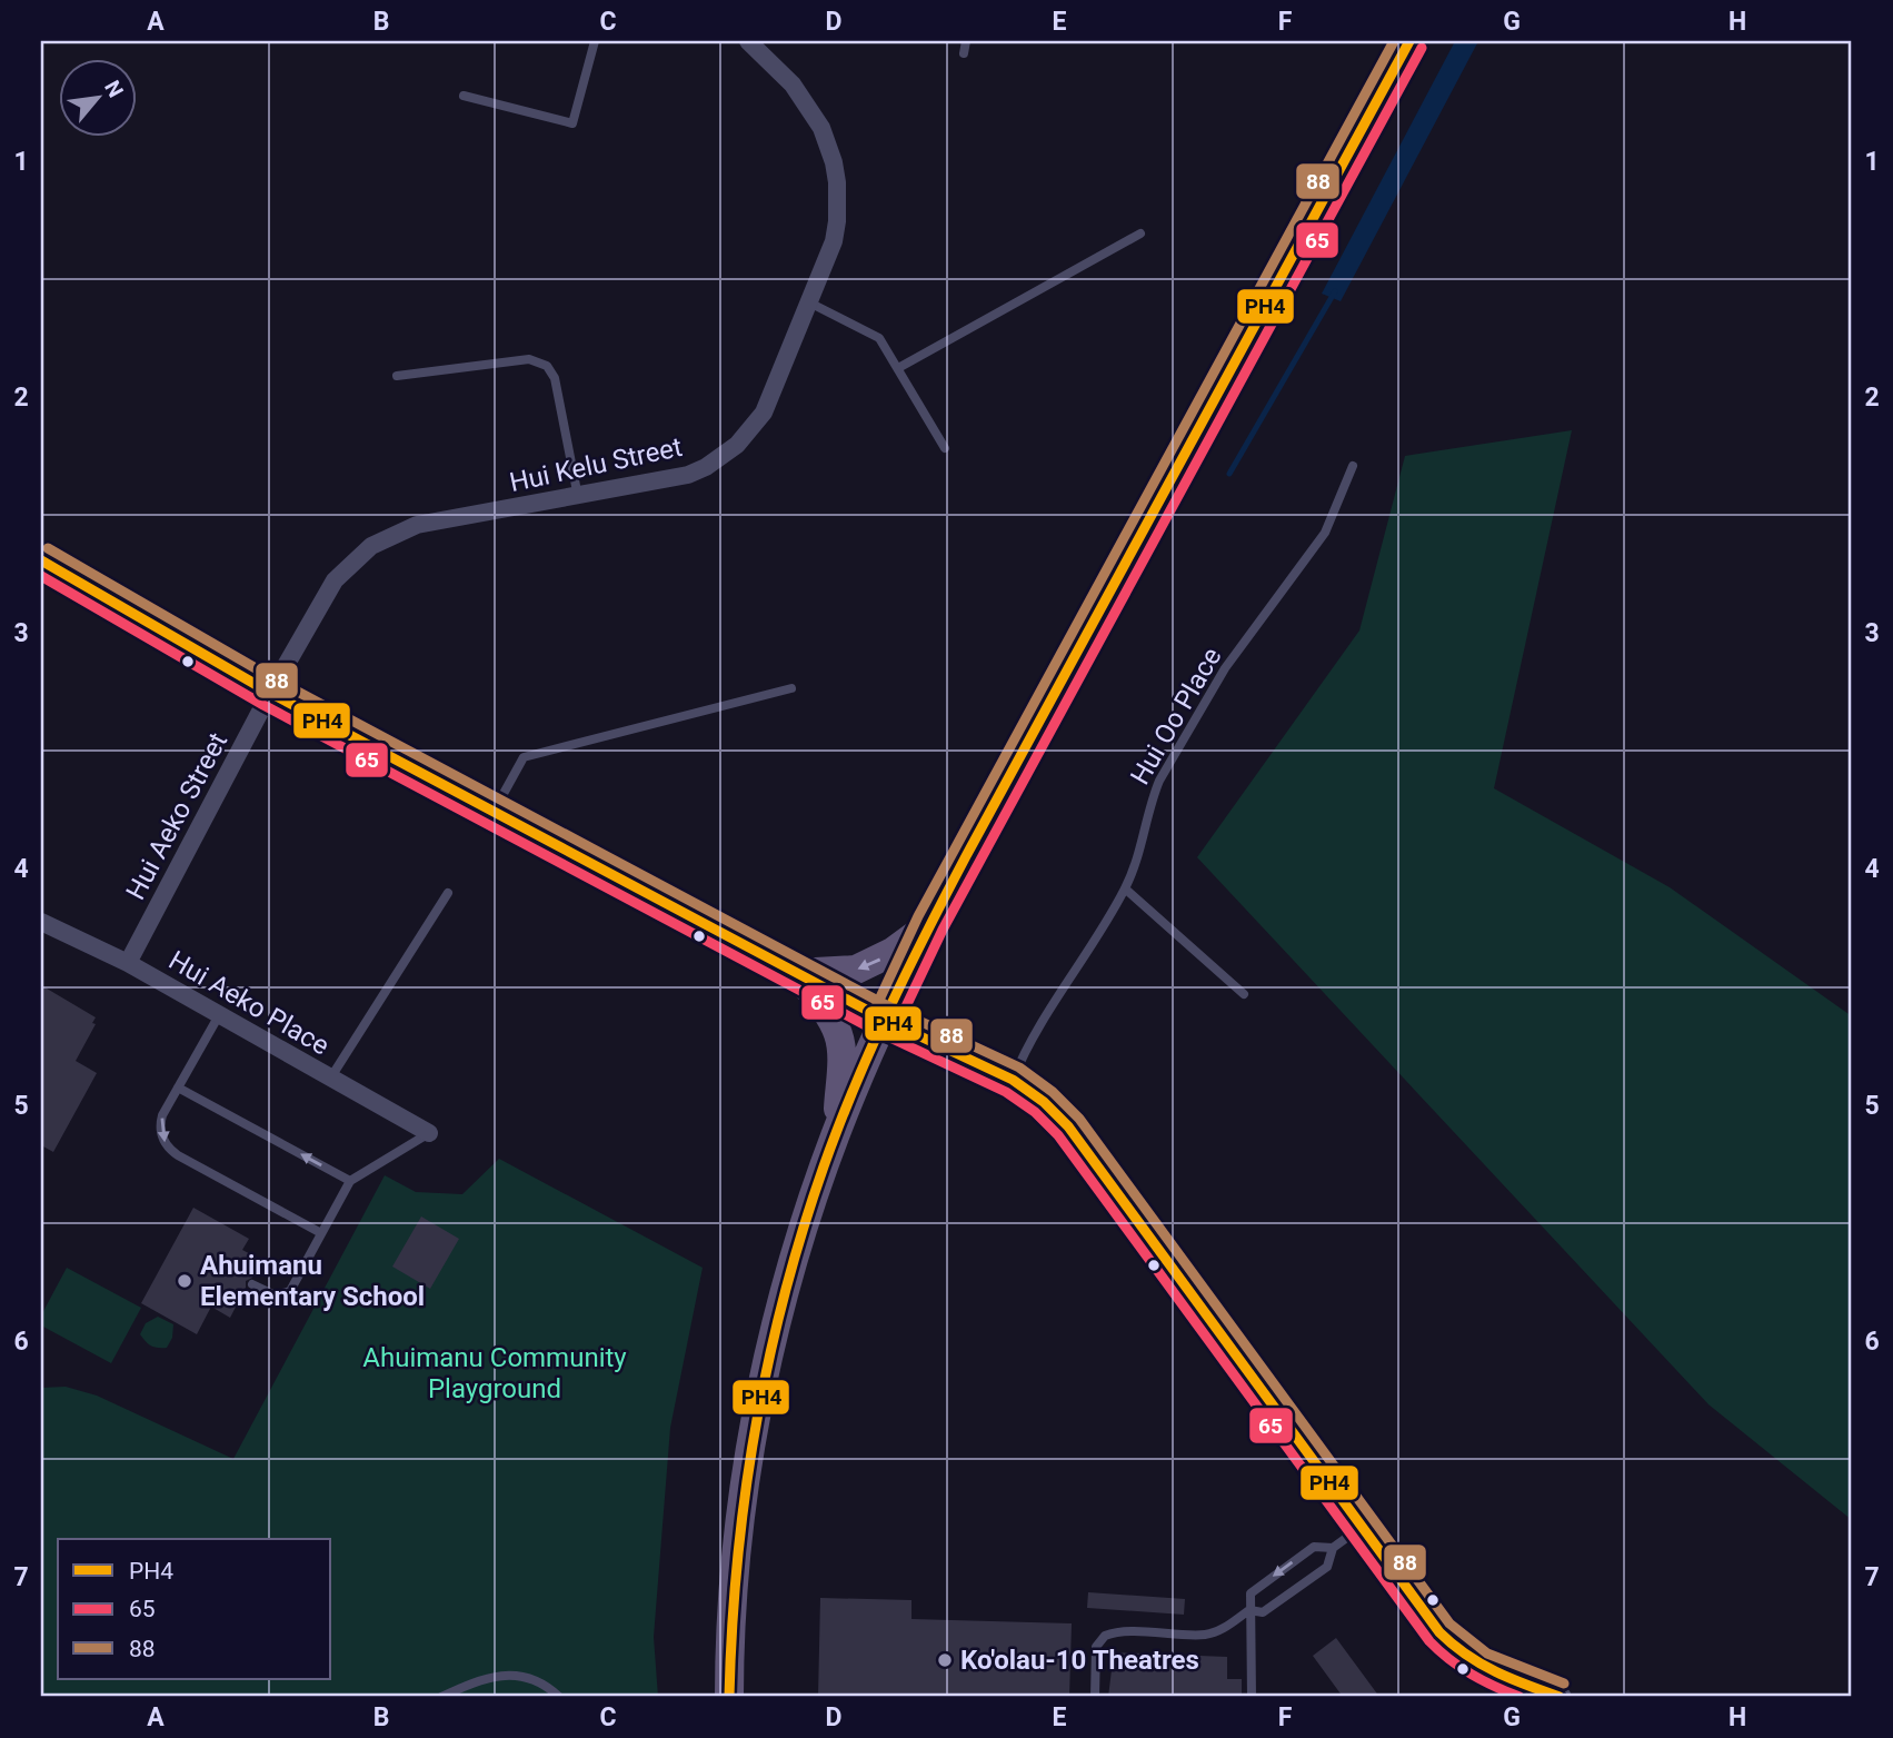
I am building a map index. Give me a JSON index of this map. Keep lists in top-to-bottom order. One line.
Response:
{"streets":{"street":["Hui Kelu Street","Hui Aeko Street","Hui Aeko Place"],"lane":["Hui Oo Place"]},"crossings":[["Hui Kelu Street","Hui Aeko Street"],["Hui Aeko Street","Hui Aeko Place"]],"parks":["Ahuimanu Community Playground"],"places":["Ahuimanu Elementary School","Ko'olau-10 Theatres"],"lines":["transit line PH4","transit line 88","transit line 65"],"legend":["PH4","65","88"],"north":"top right","grid":{"columns":["A","B","C","D","E","F","G","H"],"rows":["1","2","3","4","5","6","7"]}}
